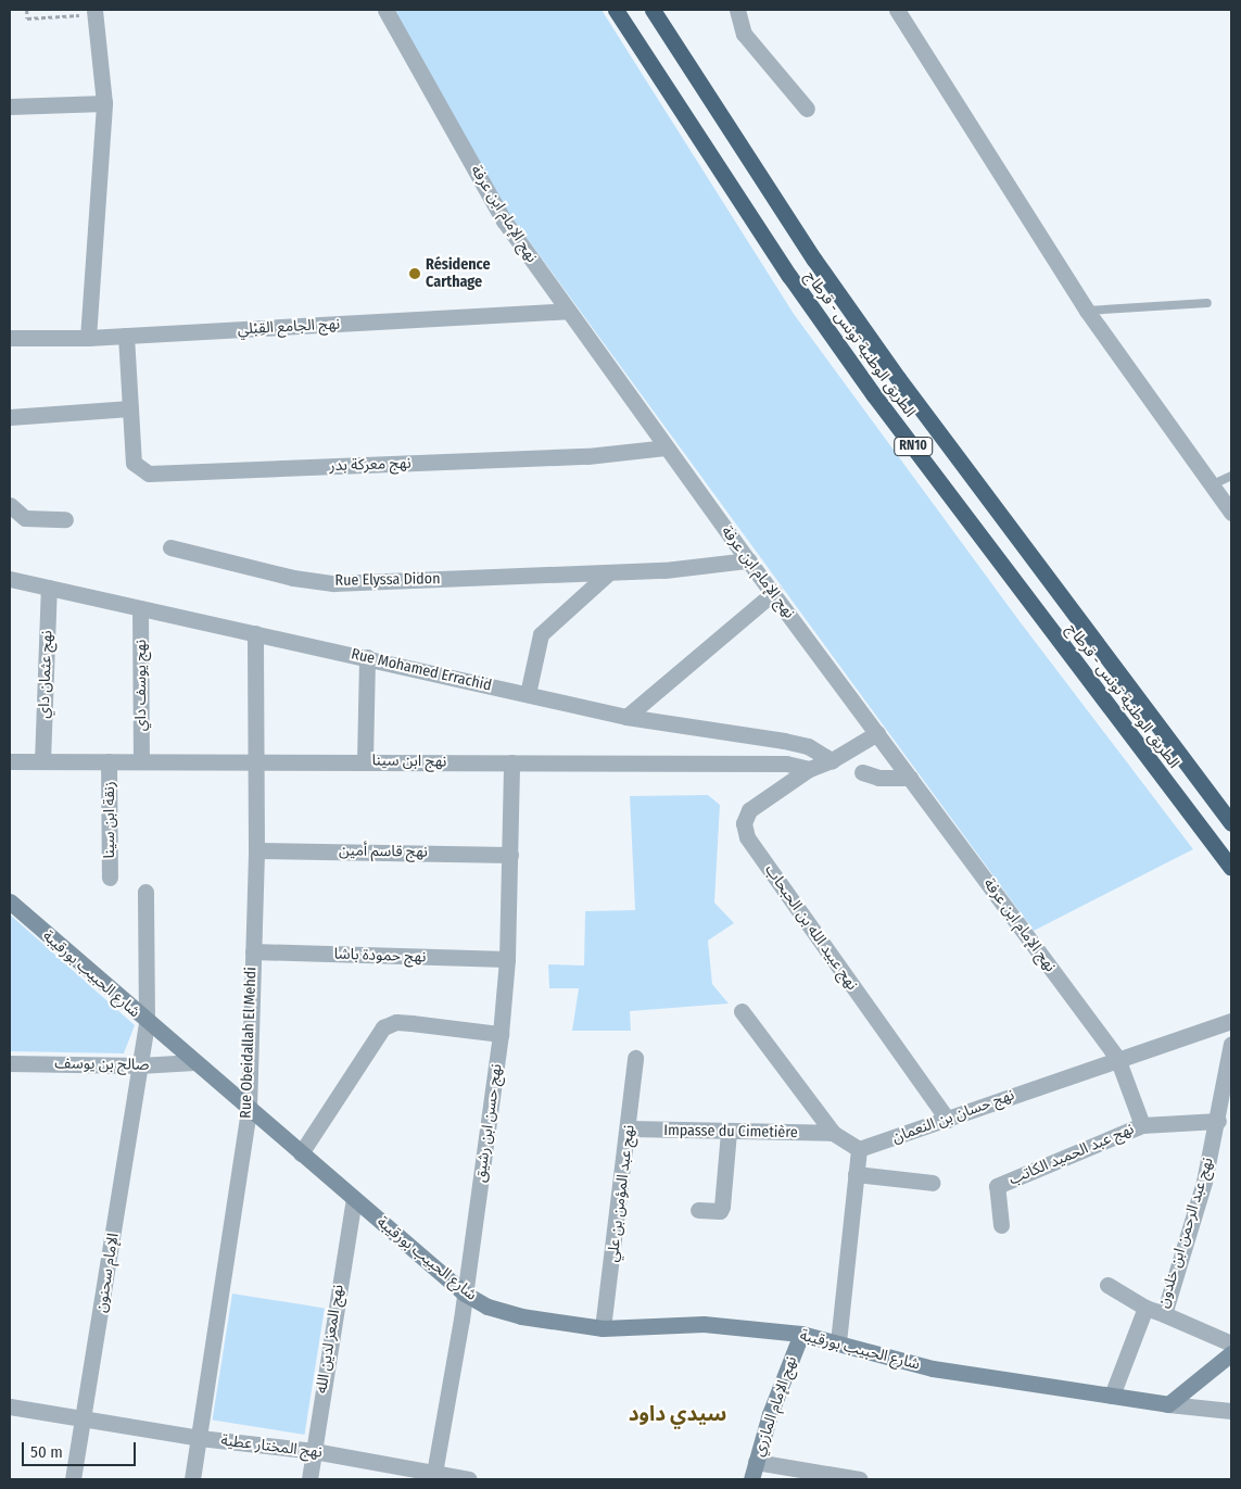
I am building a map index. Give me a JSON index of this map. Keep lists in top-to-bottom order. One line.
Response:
{"streets":{"highway":["الطريق الوطنية تونس - قرطاج","RN10"],"street":["نهج الإمام ابن عرفة","نهج الجامع القِبْلي","نهج معركة بدر","Rue Elyssa Didon","Rue Mohamed Errachid","نهج عثمان داي","نهج يوسف داي","نهج ابن سينا","زنقة ابن سينا","نهج قاسم أمين","نهج عبيد الله بن الحبحاب","نهج حمودة باشا","شارع الحبيب بورقيبة","Rue Obeidallah El Mehdi","صالح بن يوسف","نهج حسان بن النعمان","نهج حسن ابن رشيق","Impasse du Cimetière","نهج عبد الحميد الكاتب","نهج عبد المؤمن بن علي","نهج عبد الرحمن ابن خلدون","الإمام سحنون","نهج المعز لدين الله","نهج الإمام المازري","نهج المختار عطية"]},"crossings":[["نهج الإمام ابن عرفة","نهج الجامع القِبْلي"],["نهج الإمام ابن عرفة","نهج معركة بدر"],["نهج الإمام ابن عرفة","Rue Elyssa Didon"],["نهج الإمام ابن عرفة","نهج عبيد الله بن الحبحاب"],["نهج الإمام ابن عرفة","نهج حسان بن النعمان"],["نهج الإمام ابن عرفة","نهج عبد الحميد الكاتب"],["نهج الجامع القِبْلي","نهج معركة بدر"],["Rue Mohamed Errachid","نهج عثمان داي"],["Rue Mohamed Errachid","نهج يوسف داي"],["Rue Mohamed Errachid","نهج عبيد الله بن الحبحاب"],["Rue Mohamed Errachid","Rue Obeidallah El Mehdi"],["نهج عثمان داي","نهج ابن سينا"],["نهج يوسف داي","نهج ابن سينا"],["نهج ابن سينا","زنقة ابن سينا"],["نهج ابن سينا","نهج عبيد الله بن الحبحاب"],["نهج ابن سينا","Rue Obeidallah El Mehdi"],["نهج ابن سينا","نهج حسن ابن رشيق"],["نهج قاسم أمين","Rue Obeidallah El Mehdi"],["نهج قاسم أمين","نهج حسن ابن رشيق"],["نهج عبيد الله بن الحبحاب","نهج حسان بن النعمان"],["نهج حمودة باشا","Rue Obeidallah El Mehdi"],["نهج حمودة باشا","نهج حسن ابن رشيق"],["شارع الحبيب بورقيبة","Rue Obeidallah El Mehdi"],["شارع الحبيب بورقيبة","صالح بن يوسف"],["شارع الحبيب بورقيبة","نهج حسن ابن رشيق"],["شارع الحبيب بورقيبة","نهج عبد المؤمن بن علي"],["شارع الحبيب بورقيبة","نهج عبد الرحمن ابن خلدون"],["شارع الحبيب بورقيبة","الإمام سحنون"],["شارع الحبيب بورقيبة","نهج المعز لدين الله"],["شارع الحبيب بورقيبة","نهج الإمام المازري"],["Rue Obeidallah El Mehdi","نهج المختار عطية"],["صالح بن يوسف","الإمام سحنون"],["نهج حسان بن النعمان","Impasse du Cimetière"],["نهج حسن ابن رشيق","نهج المختار عطية"],["Impasse du Cimetière","نهج عبد المؤمن بن علي"],["نهج عبد الحميد الكاتب","نهج عبد الرحمن ابن خلدون"],["الإمام سحنون","نهج المختار عطية"],["نهج المعز لدين الله","نهج المختار عطية"]],"districts":["سيدي داود"],"places":["Résidence Carthage"],"scale_bar":"50 m"}
